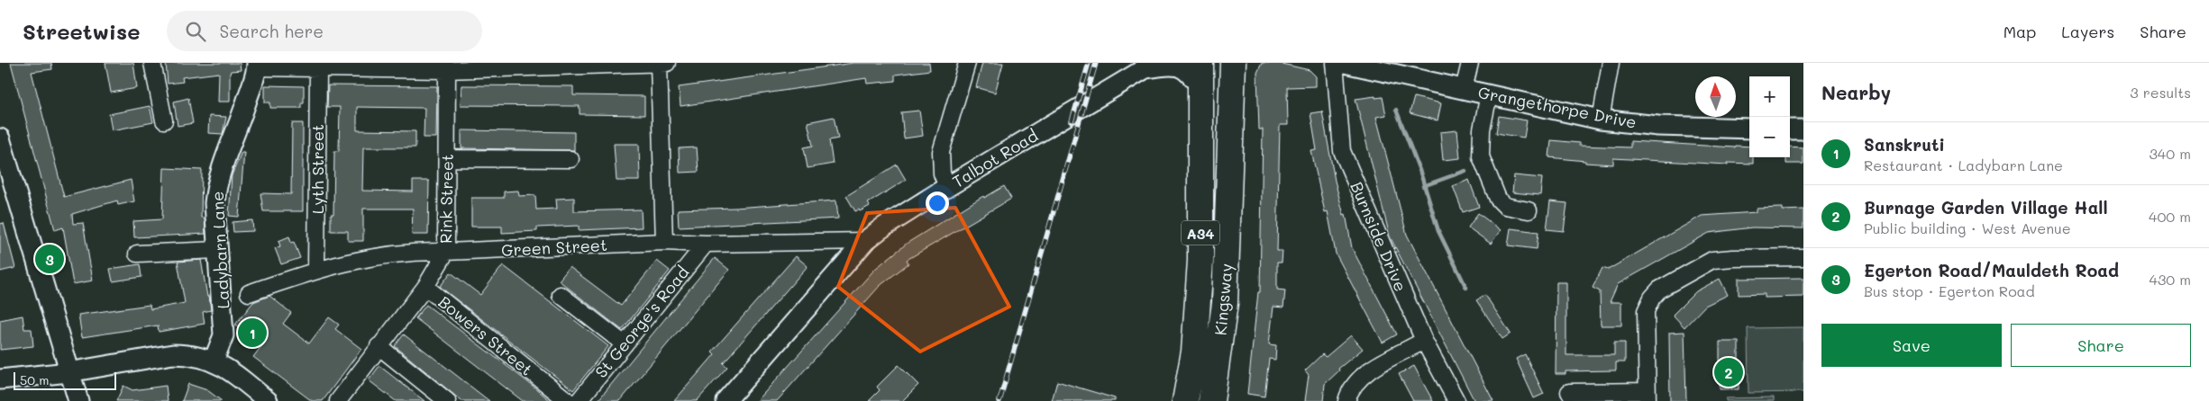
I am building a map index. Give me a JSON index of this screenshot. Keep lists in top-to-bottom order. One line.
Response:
{"streets":{"highway":["A34","Kingsway"],"street":["Grangethorpe Drive","Talbot Road","Lyth Street","Rink Street","Burnside Drive","Green Street","Ladybarn Lane","St George's Road","Bowers Street"]},"crossings":[["Talbot Road","Green Street"],["Talbot Road","Kingsway"],["Lyth Street","Green Street"],["Rink Street","Green Street"],["Rink Street","Bowers Street"],["Green Street","St George's Road"]],"scale_bar":"50 m","north":"top","page":{"header":"Streetwise","search":"Search here","nav":["Map","Layers","Share"],"heading":["Nearby","3 results"],"map_buttons":["+","−"],"list":[{"mark":"1","name":"Sanskruti","note":"Restaurant · Ladybarn Lane","value":"340 m"},{"mark":"2","name":"Burnage Garden Village Hall","note":"Public building · West Avenue","value":"400 m"},{"mark":"3","name":"Egerton Road/Mauldeth Road","note":"Bus stop · Egerton Road","value":"430 m"}],"pins":["3","1","2"],"buttons":["Save","Share"],"scale":"50 m"}}
